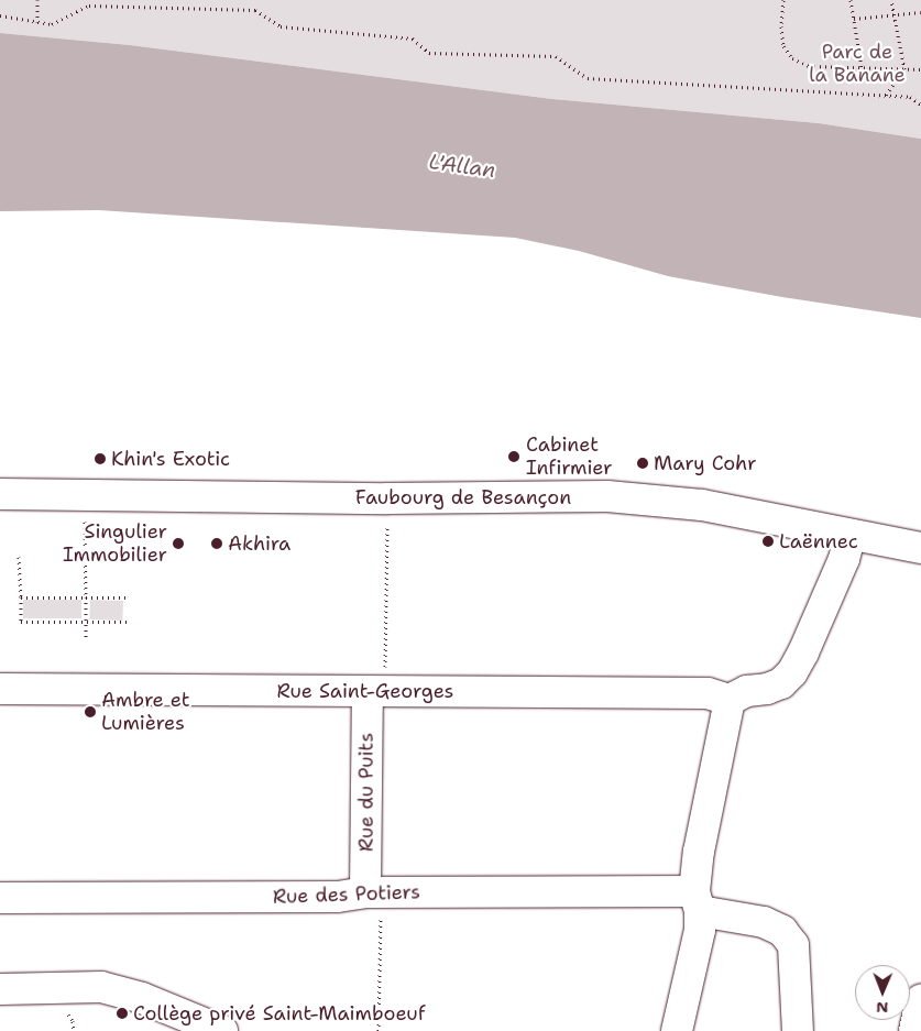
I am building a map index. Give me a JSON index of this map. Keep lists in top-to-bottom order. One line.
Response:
{"streets":{"street":["Faubourg de Besançon","Rue Saint-Georges","Rue du Puits","Rue des Potiers"]},"crossings":[["Rue Saint-Georges","Rue du Puits"],["Rue du Puits","Rue des Potiers"]],"water":["L'Allan"],"parks":["Parc de la Banane"],"places":["Cabinet Infirmier","Khin's Exotic","Mary Cohr","Laënnec","Singulier Immobilier","Akhira","Ambre et Lumières","Collège privé Saint-Maimboeuf"],"north":"bottom"}
